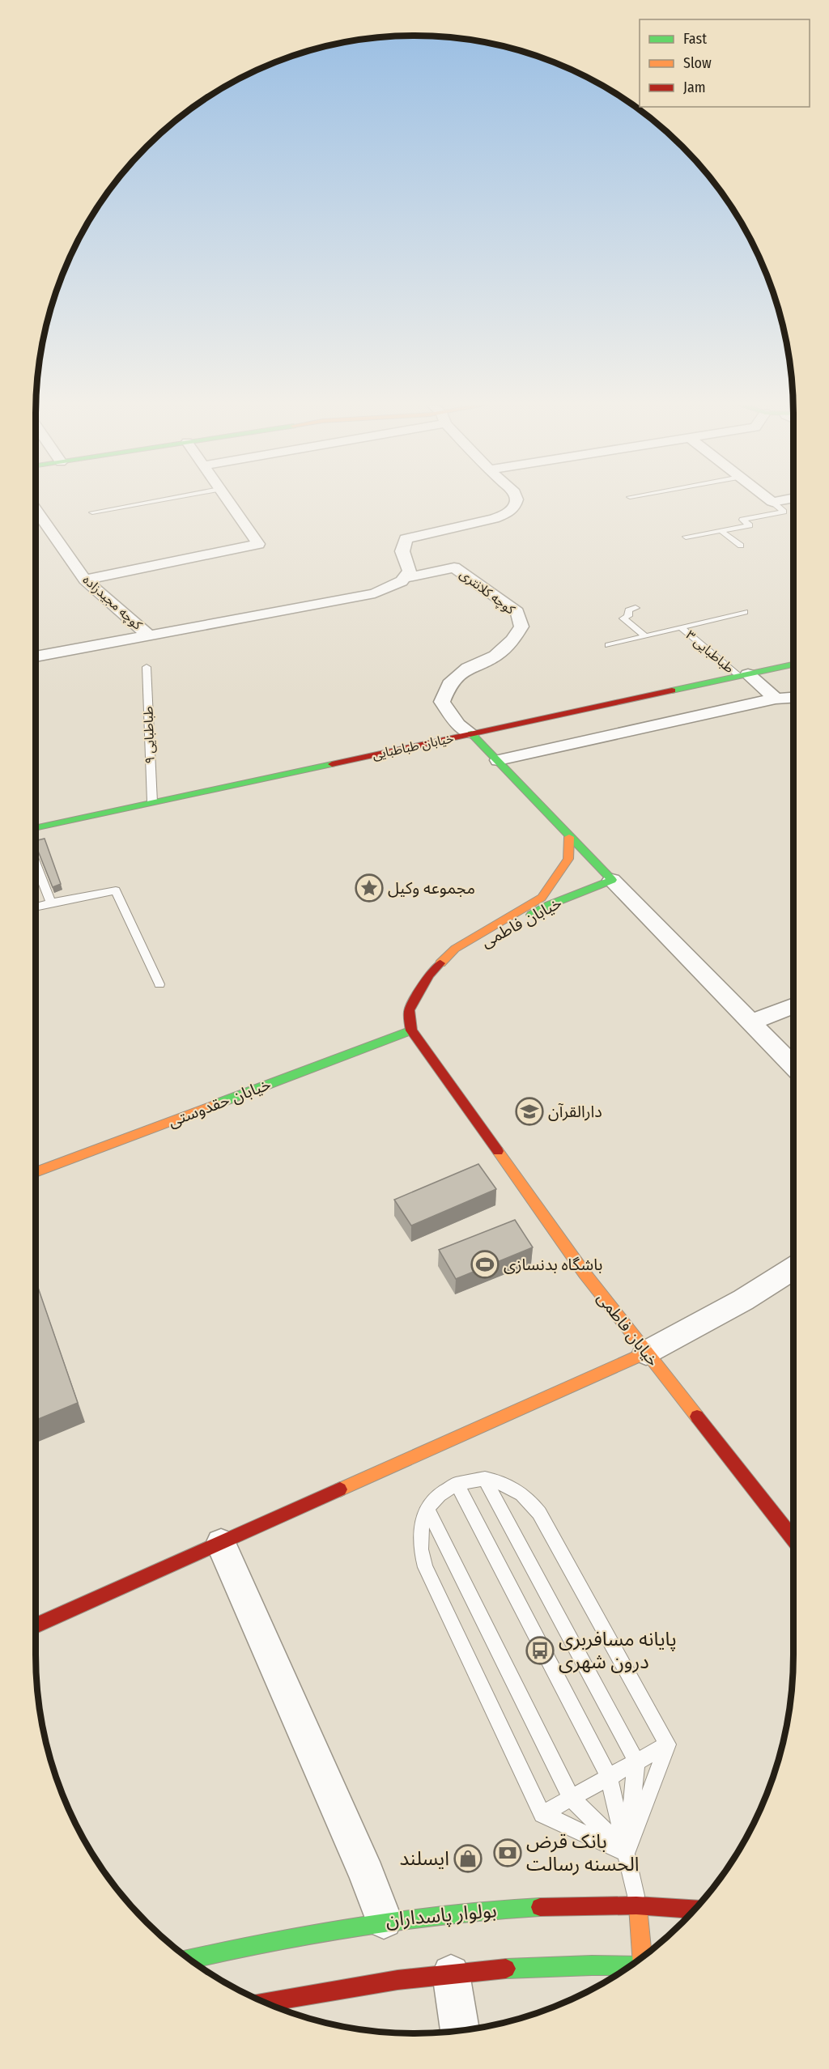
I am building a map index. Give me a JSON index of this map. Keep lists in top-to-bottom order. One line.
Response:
{"streets":{"street":["کوچه کلانتری","کوچه مجیدزاده","خیابان طباطبایی","خیابان فاطمی","خیابان حقدوستی","بولوار پاسداران"],"lane":["طباطبایی ۳","طباطبایی ۹"]},"crossings":[["کوچه کلانتری","خیابان طباطبایی"],["طباطبایی ۳","خیابان طباطبایی"],["طباطبایی ۹","خیابان طباطبایی"],["خیابان فاطمی","خیابان حقدوستی"]],"places":{"place":["مجموعه وکیل"],"school or university":["دارالقرآن"],"sports":["باشگاه بدنسازی"],"bus stop":["پایانه مسافربری درون شهری"],"bank":["بانک قرض الحسنه رسالت"],"shop":["ایسلند"]},"legend":["Fast","Slow","Jam"]}
